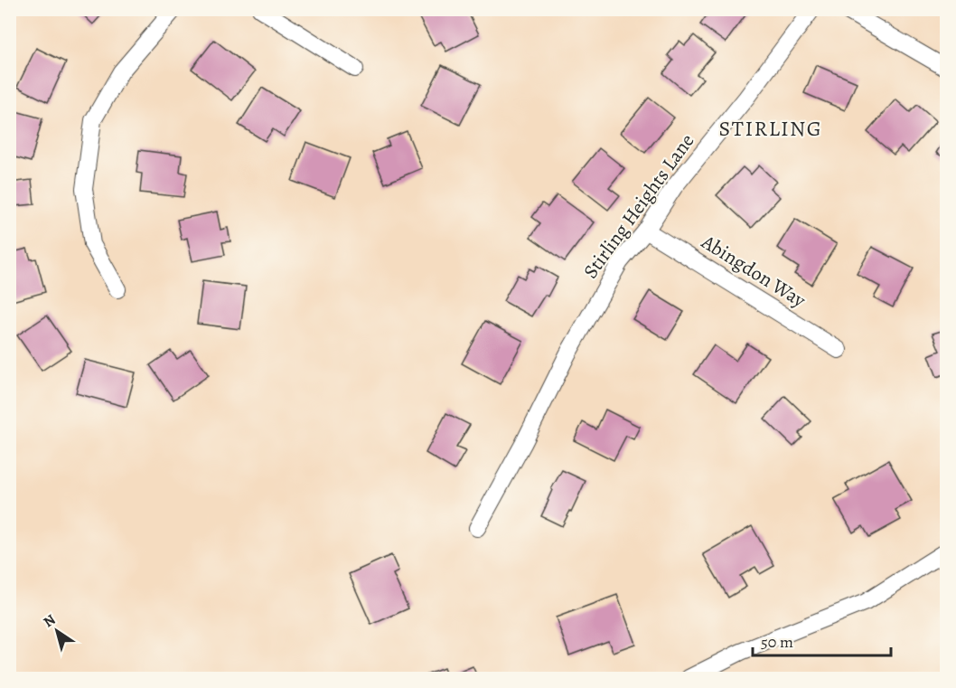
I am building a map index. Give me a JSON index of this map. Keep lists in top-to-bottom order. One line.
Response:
{"streets":{"street":["Stirling Heights Lane","Abingdon Way"]},"crossings":[["Stirling Heights Lane","Abingdon Way"]],"districts":["STIRLING"],"scale_bar":"50 m","north":"top left"}
